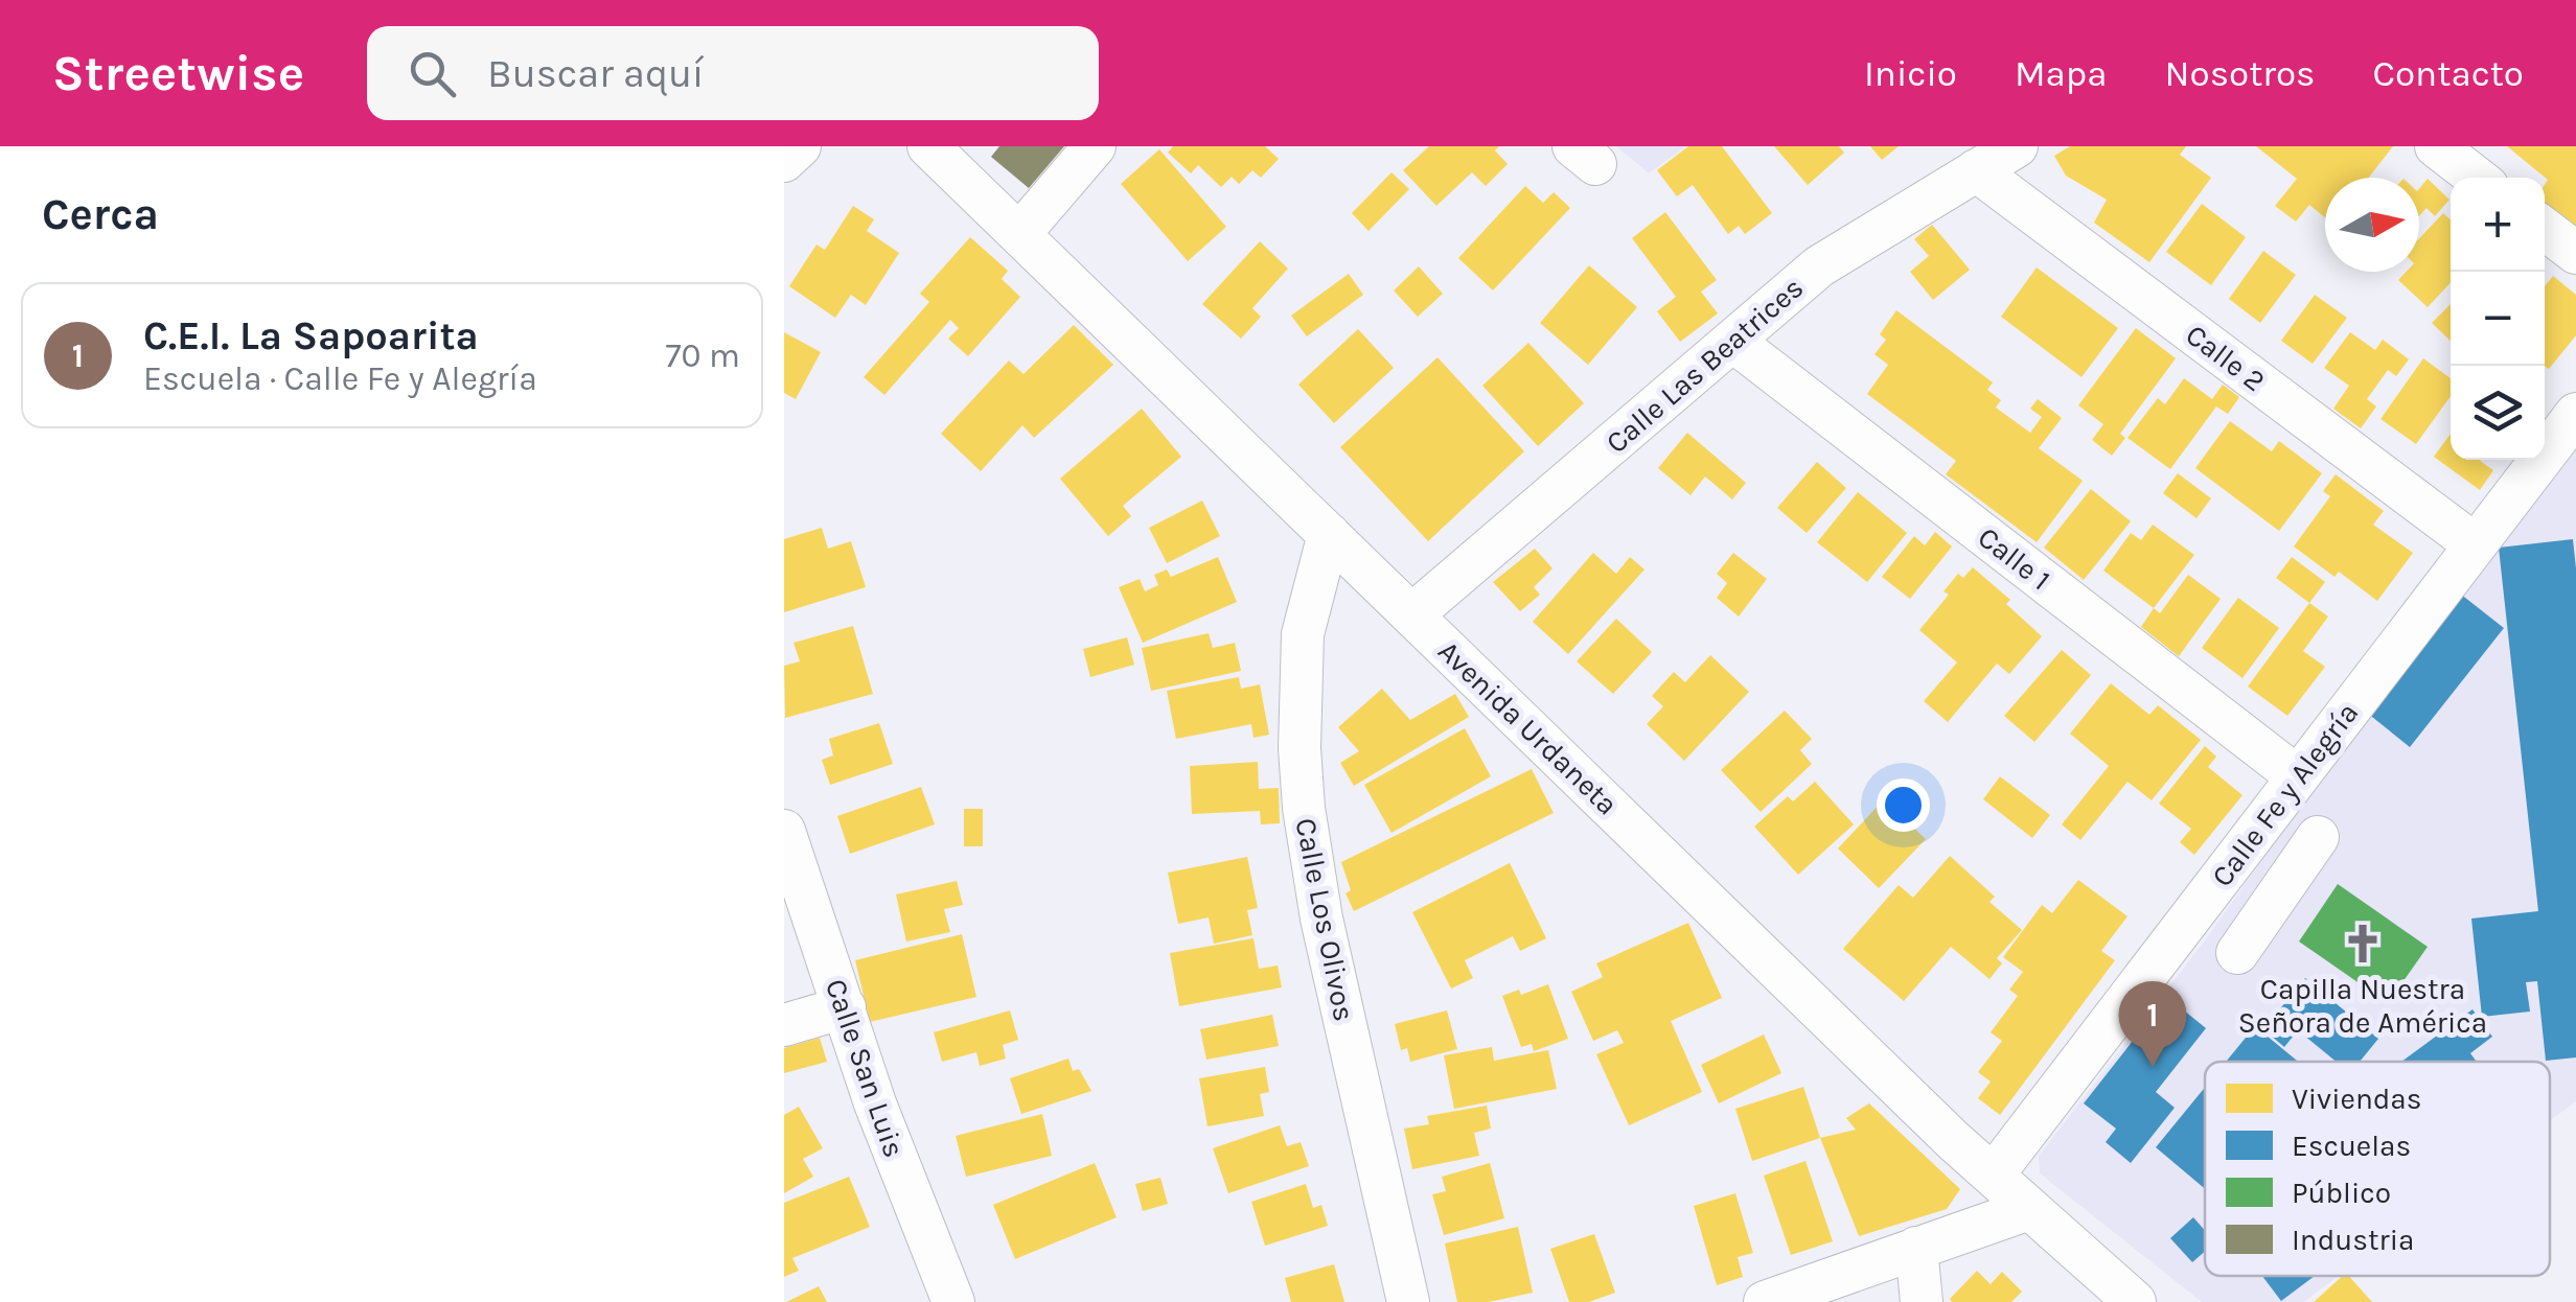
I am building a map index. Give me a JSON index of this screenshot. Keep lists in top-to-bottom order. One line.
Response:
{"streets":{"street":["Calle 2","Calle Las Beatrices","Calle 1","Avenida Urdaneta","Calle Fe y Alegría","Calle Los Olivos","Calle San Luis"]},"crossings":[["Calle 2","Calle Las Beatrices"],["Calle 2","Calle Fe y Alegría"],["Calle Las Beatrices","Calle 1"],["Calle Las Beatrices","Avenida Urdaneta"],["Calle 1","Calle Fe y Alegría"],["Avenida Urdaneta","Calle Fe y Alegría"],["Avenida Urdaneta","Calle Los Olivos"]],"places":{"church":["Capilla Nuestra Señora de América"]},"legend":["Viviendas","Escuelas","Público","Industria"],"north":"right","page":{"header":"Streetwise","search":"Buscar aquí","nav":["Inicio","Mapa","Nosotros","Contacto"],"heading":"Cerca","map_buttons":["+","−"],"list":[{"mark":"1","name":"C.E.I. La Sapoarita","note":"Escuela · Calle Fe y Alegría","value":"70 m"}],"pins":"1"}}
